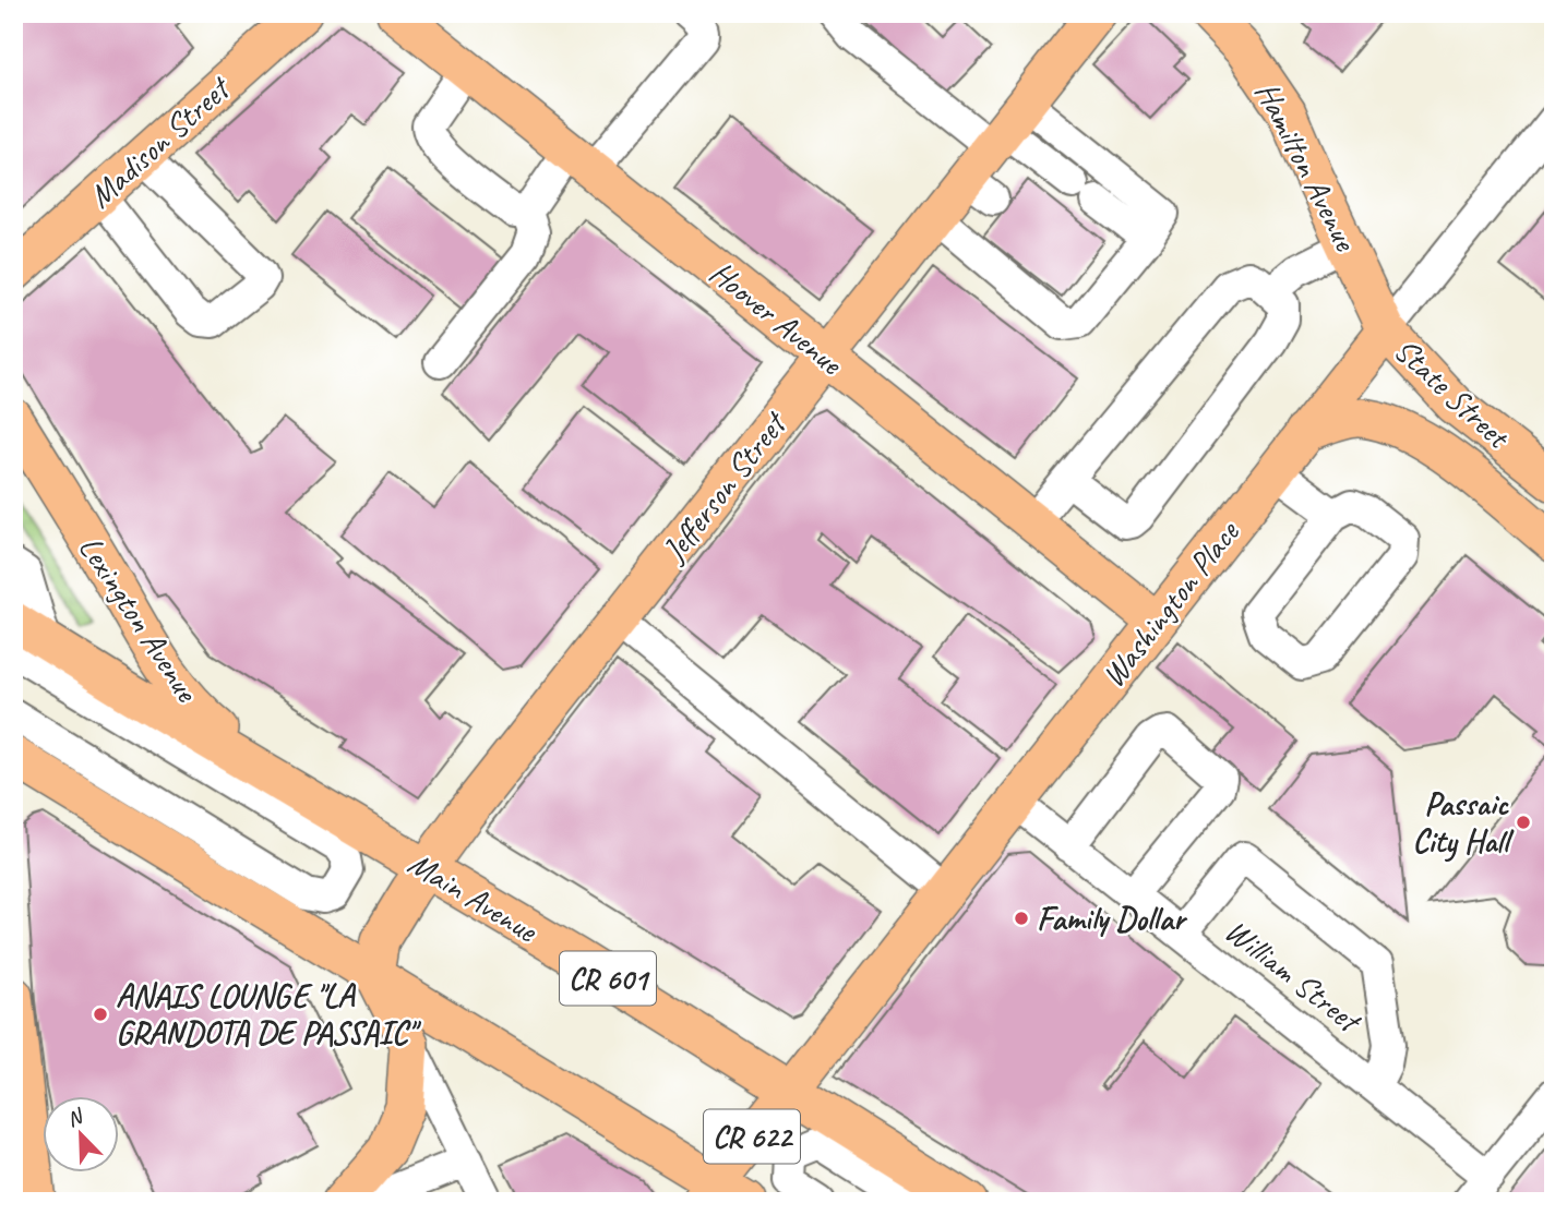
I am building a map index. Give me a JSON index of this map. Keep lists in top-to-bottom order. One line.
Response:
{"streets":{"main road":["Madison Street","Hamilton Avenue","Hoover Avenue","State Street","Jefferson Street","Washington Place","Lexington Avenue","Main Avenue","CR 601","CR 622"],"street":["William Street"]},"crossings":[["Hamilton Avenue","State Street"],["Hamilton Avenue","Washington Place"],["Hoover Avenue","Jefferson Street"],["Hoover Avenue","Washington Place"],["State Street","Washington Place"],["Jefferson Street","Main Avenue"],["Washington Place","Main Avenue"],["Washington Place","William Street"],["Washington Place","CR 622"],["Lexington Avenue","Main Avenue"],["Main Avenue","CR 622"]],"places":["Passaic City Hall","Family Dollar","ANAIS LOUNGE \"LA GRANDOTA DE PASSAIC\""],"north":"top left"}
